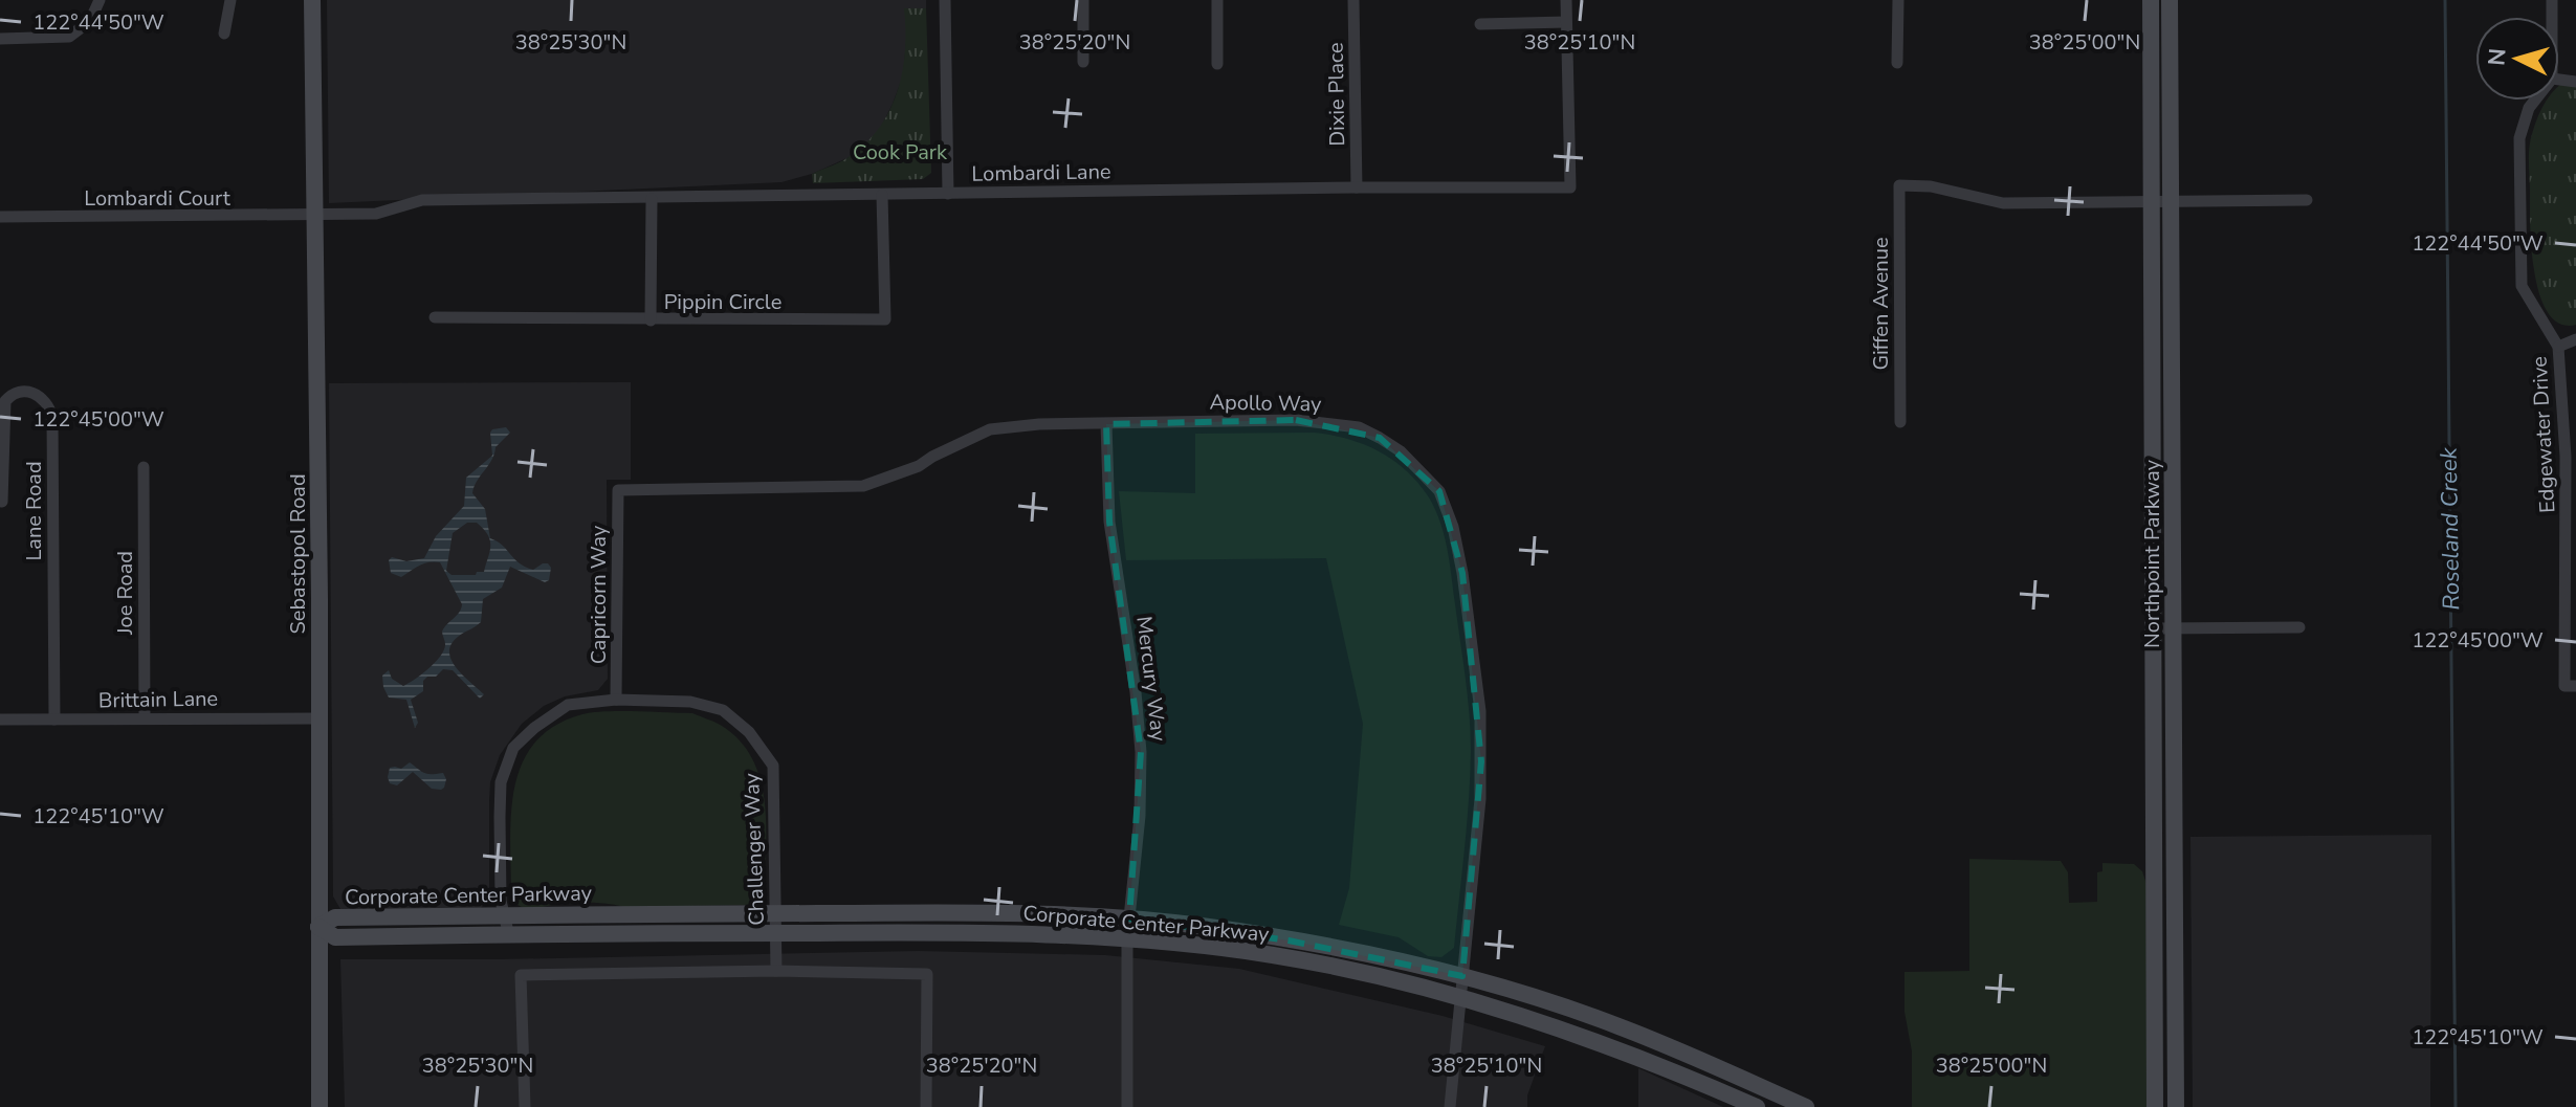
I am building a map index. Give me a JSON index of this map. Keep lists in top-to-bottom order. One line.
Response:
{"streets":{"street":["Dixie Place","Lombardi Lane","Lombardi Court","Pippin Circle","Giffen Avenue","Apollo Way","Edgewater Drive","Lane Road","Sebastopol Road","Northpoint Parkway","Joe Road","Capricorn Way","Mercury Way","Brittain Lane","Challenger Way","Corporate Center Parkway"]},"crossings":[["Dixie Place","Lombardi Lane"],["Lombardi Lane","Lombardi Court"],["Lombardi Lane","Pippin Circle"],["Lombardi Lane","Sebastopol Road"],["Lombardi Court","Sebastopol Road"],["Giffen Avenue","Northpoint Parkway"],["Apollo Way","Capricorn Way"],["Apollo Way","Mercury Way"],["Apollo Way","Corporate Center Parkway"],["Lane Road","Brittain Lane"],["Sebastopol Road","Brittain Lane"],["Sebastopol Road","Corporate Center Parkway"],["Joe Road","Brittain Lane"],["Capricorn Way","Challenger Way"],["Capricorn Way","Corporate Center Parkway"],["Mercury Way","Corporate Center Parkway"],["Challenger Way","Corporate Center Parkway"]],"water":["Roseland Creek"],"parks":["Cook Park"],"north":"left","coordinates":["122°44'50\"W","38°25'30\"N","38°25'20\"N","38°25'10\"N","38°25'00\"N","122°45'00\"W","122°45'10\"W"]}
